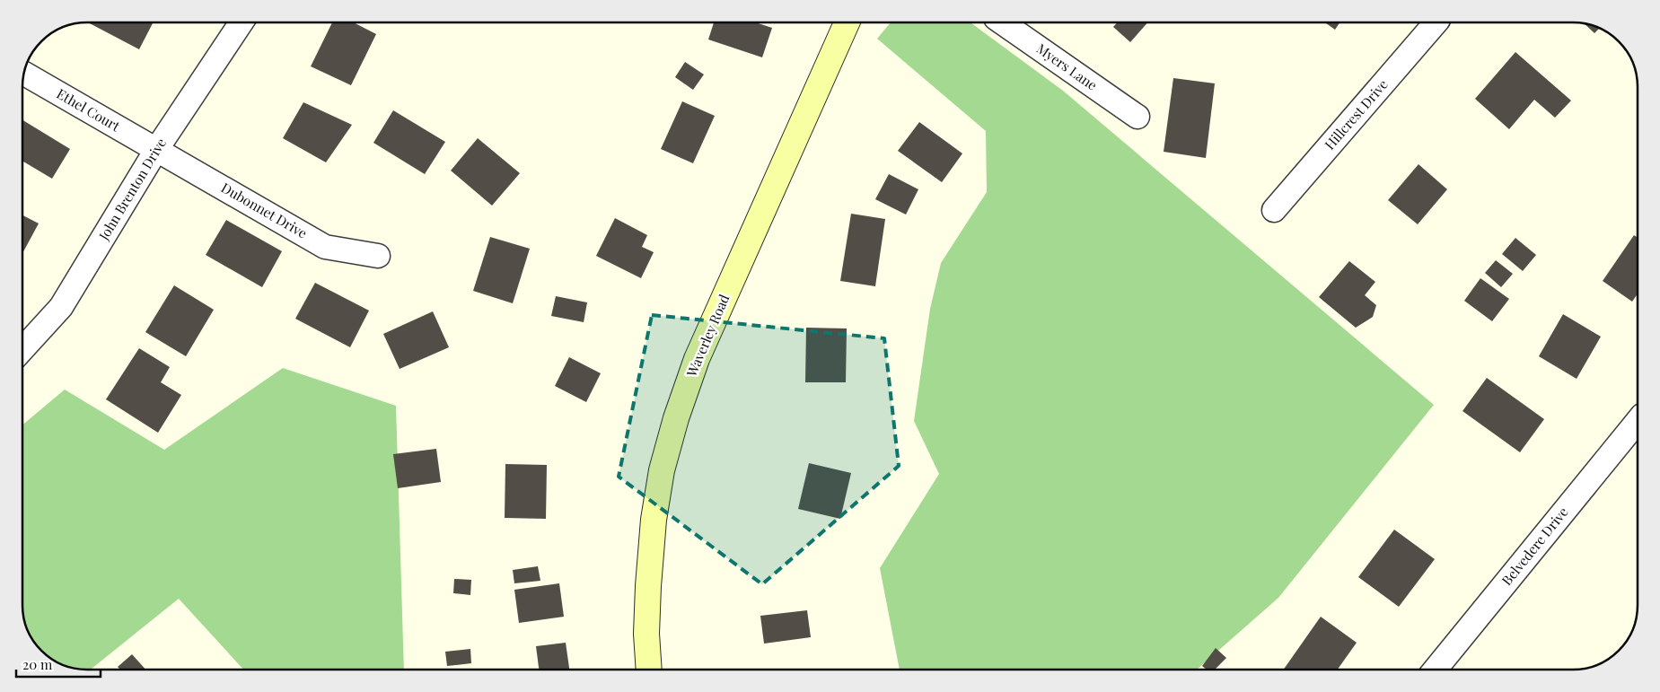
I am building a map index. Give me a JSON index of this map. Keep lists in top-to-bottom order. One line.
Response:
{"streets":{"main road":["Waverley Road"],"street":["Myers Lane","Ethel Court","Hillcrest Drive","John Brenton Drive","Dubonnet Drive","Belvedere Drive"]},"crossings":[["Ethel Court","John Brenton Drive"],["Ethel Court","Dubonnet Drive"],["John Brenton Drive","Dubonnet Drive"]],"scale_bar":"20 m"}
